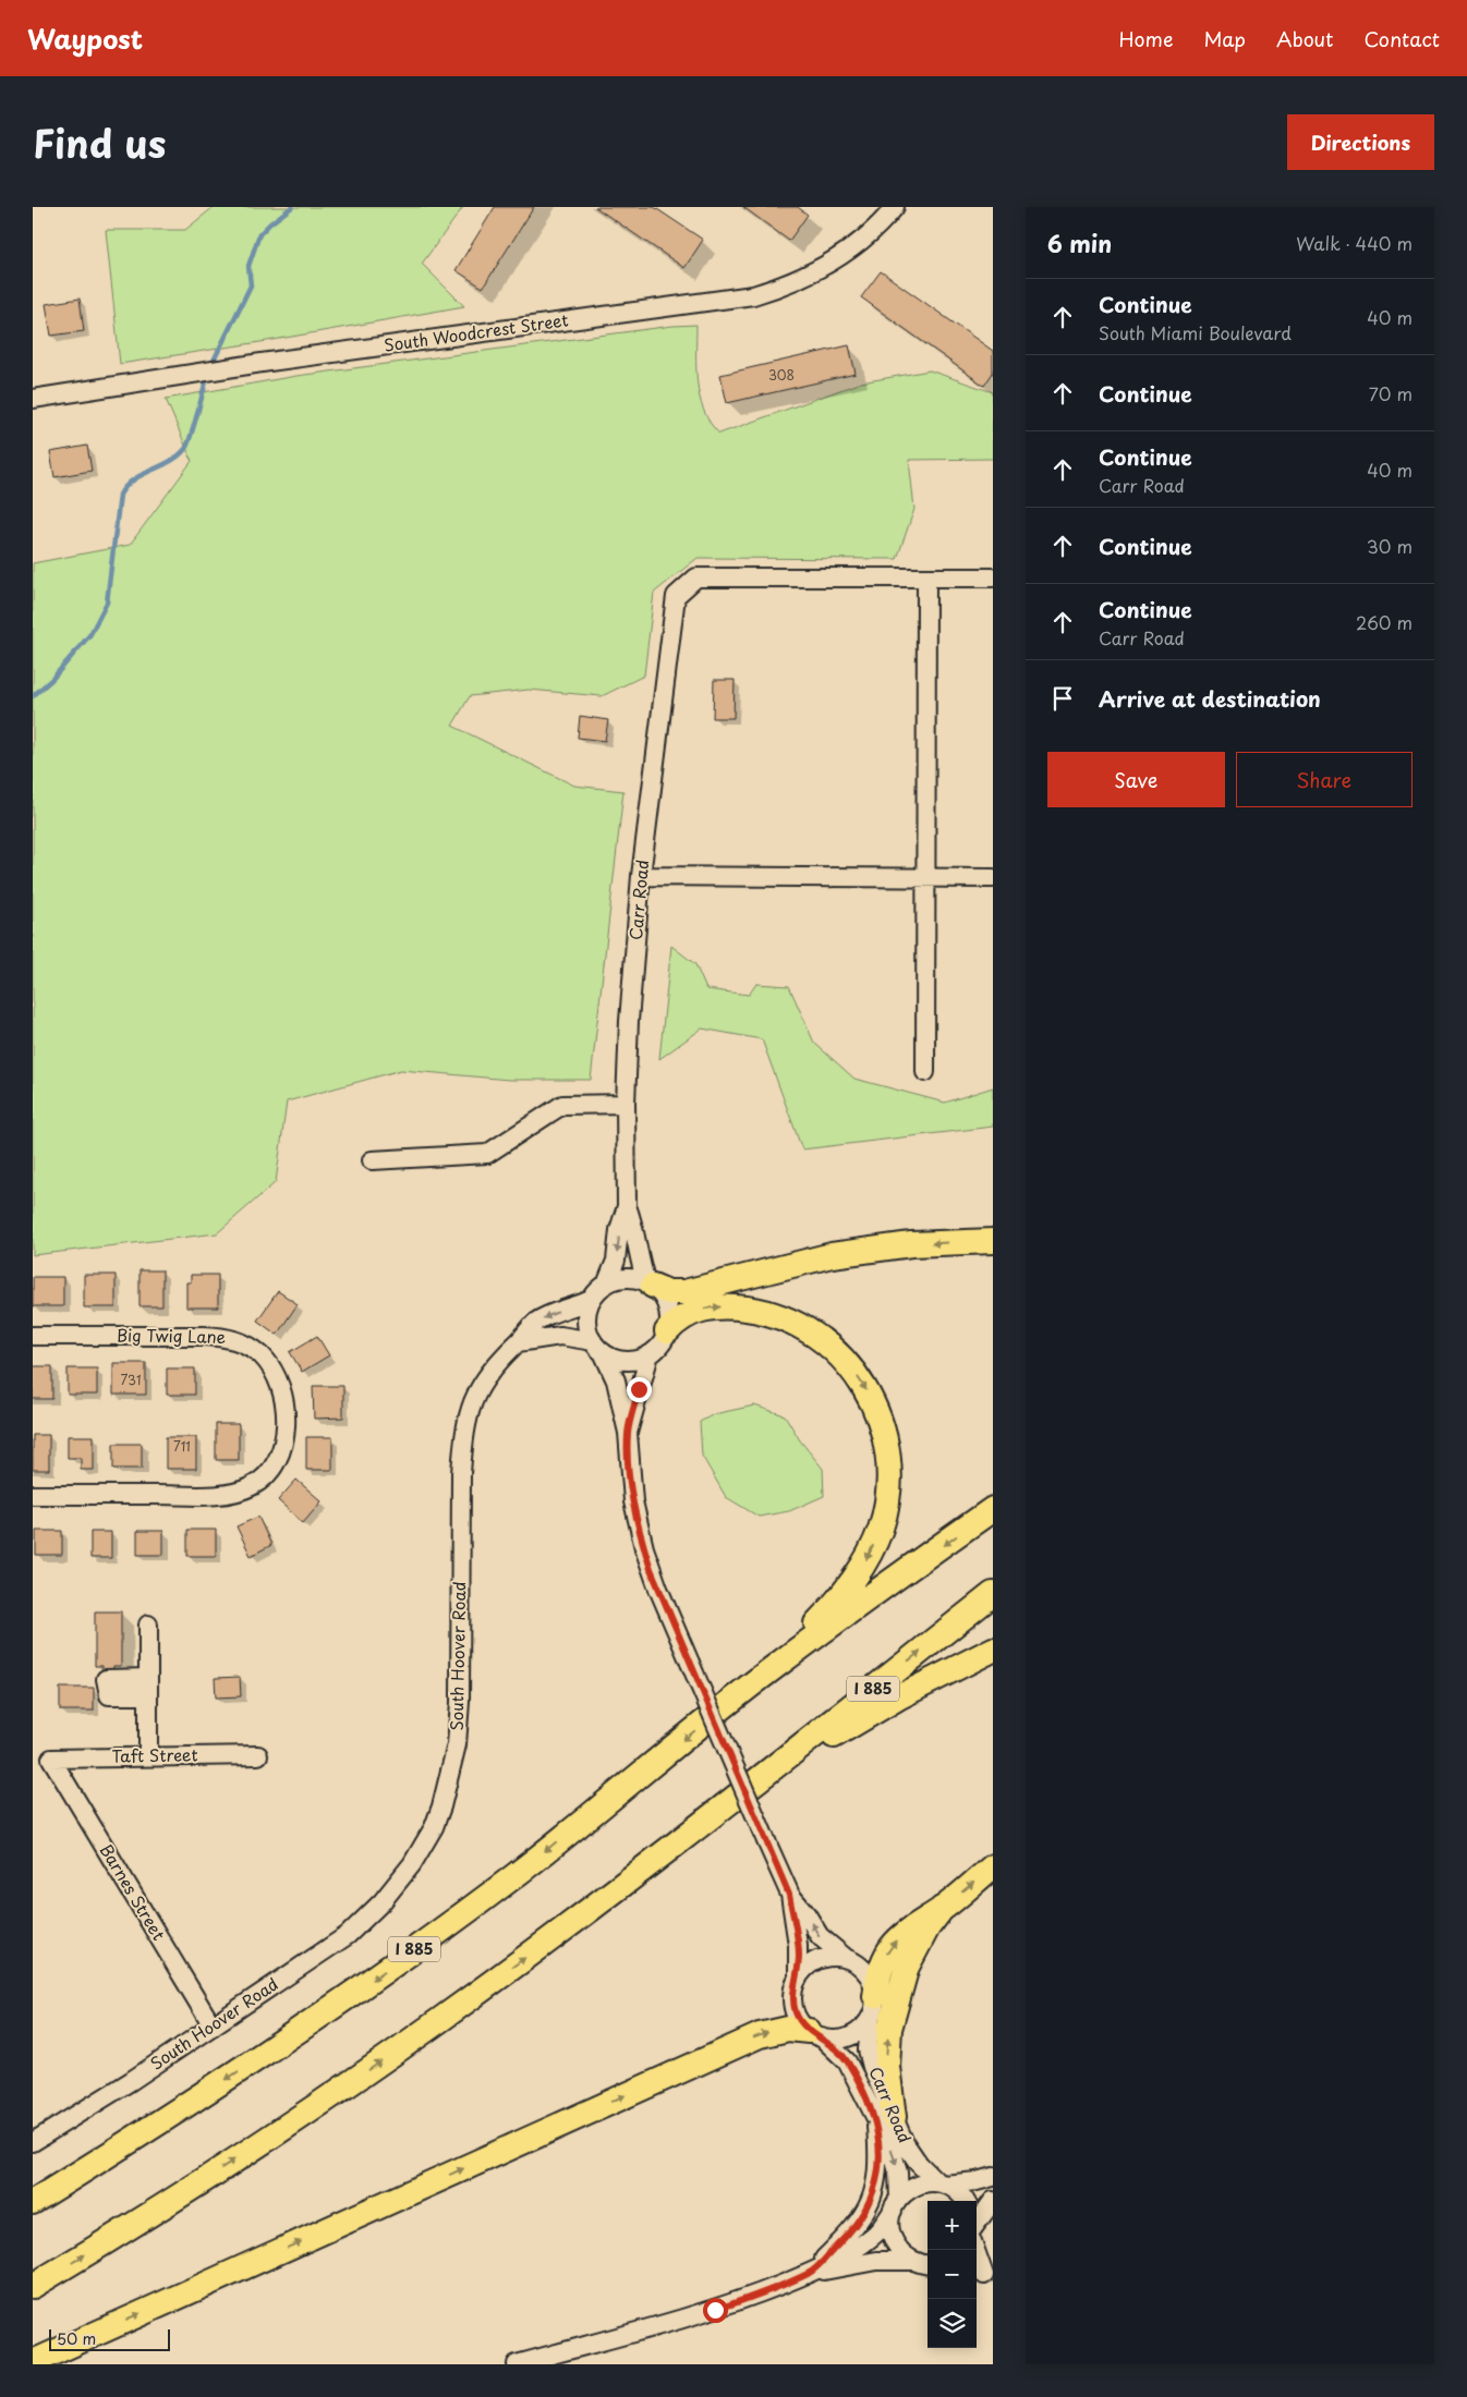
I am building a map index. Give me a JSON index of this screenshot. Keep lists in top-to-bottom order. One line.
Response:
{"streets":{"highway":["I 885"],"street":["South Woodcrest Street","Carr Road","Big Twig Lane","South Hoover Road","Taft Street","Barnes Street"]},"crossings":[["Carr Road","South Hoover Road"],["South Hoover Road","Barnes Street"],["Taft Street","Barnes Street"]],"house_numbers":["308","731","711"],"scale_bar":"50 m","page":{"header":"Waypost","nav":["Home","Map","About","Contact"],"title":"Find us","buttons":["Directions",["Save","Share"]],"heading":["6 min","Walk · 440 m"],"list":[["Continue","South Miami Boulevard","40 m"],["Continue","70 m"],["Continue","Carr Road","40 m"],["Continue","30 m"],["Continue","Carr Road","260 m"],"Arrive at destination"],"map_buttons":["+","−"],"scale":"50 m"}}
